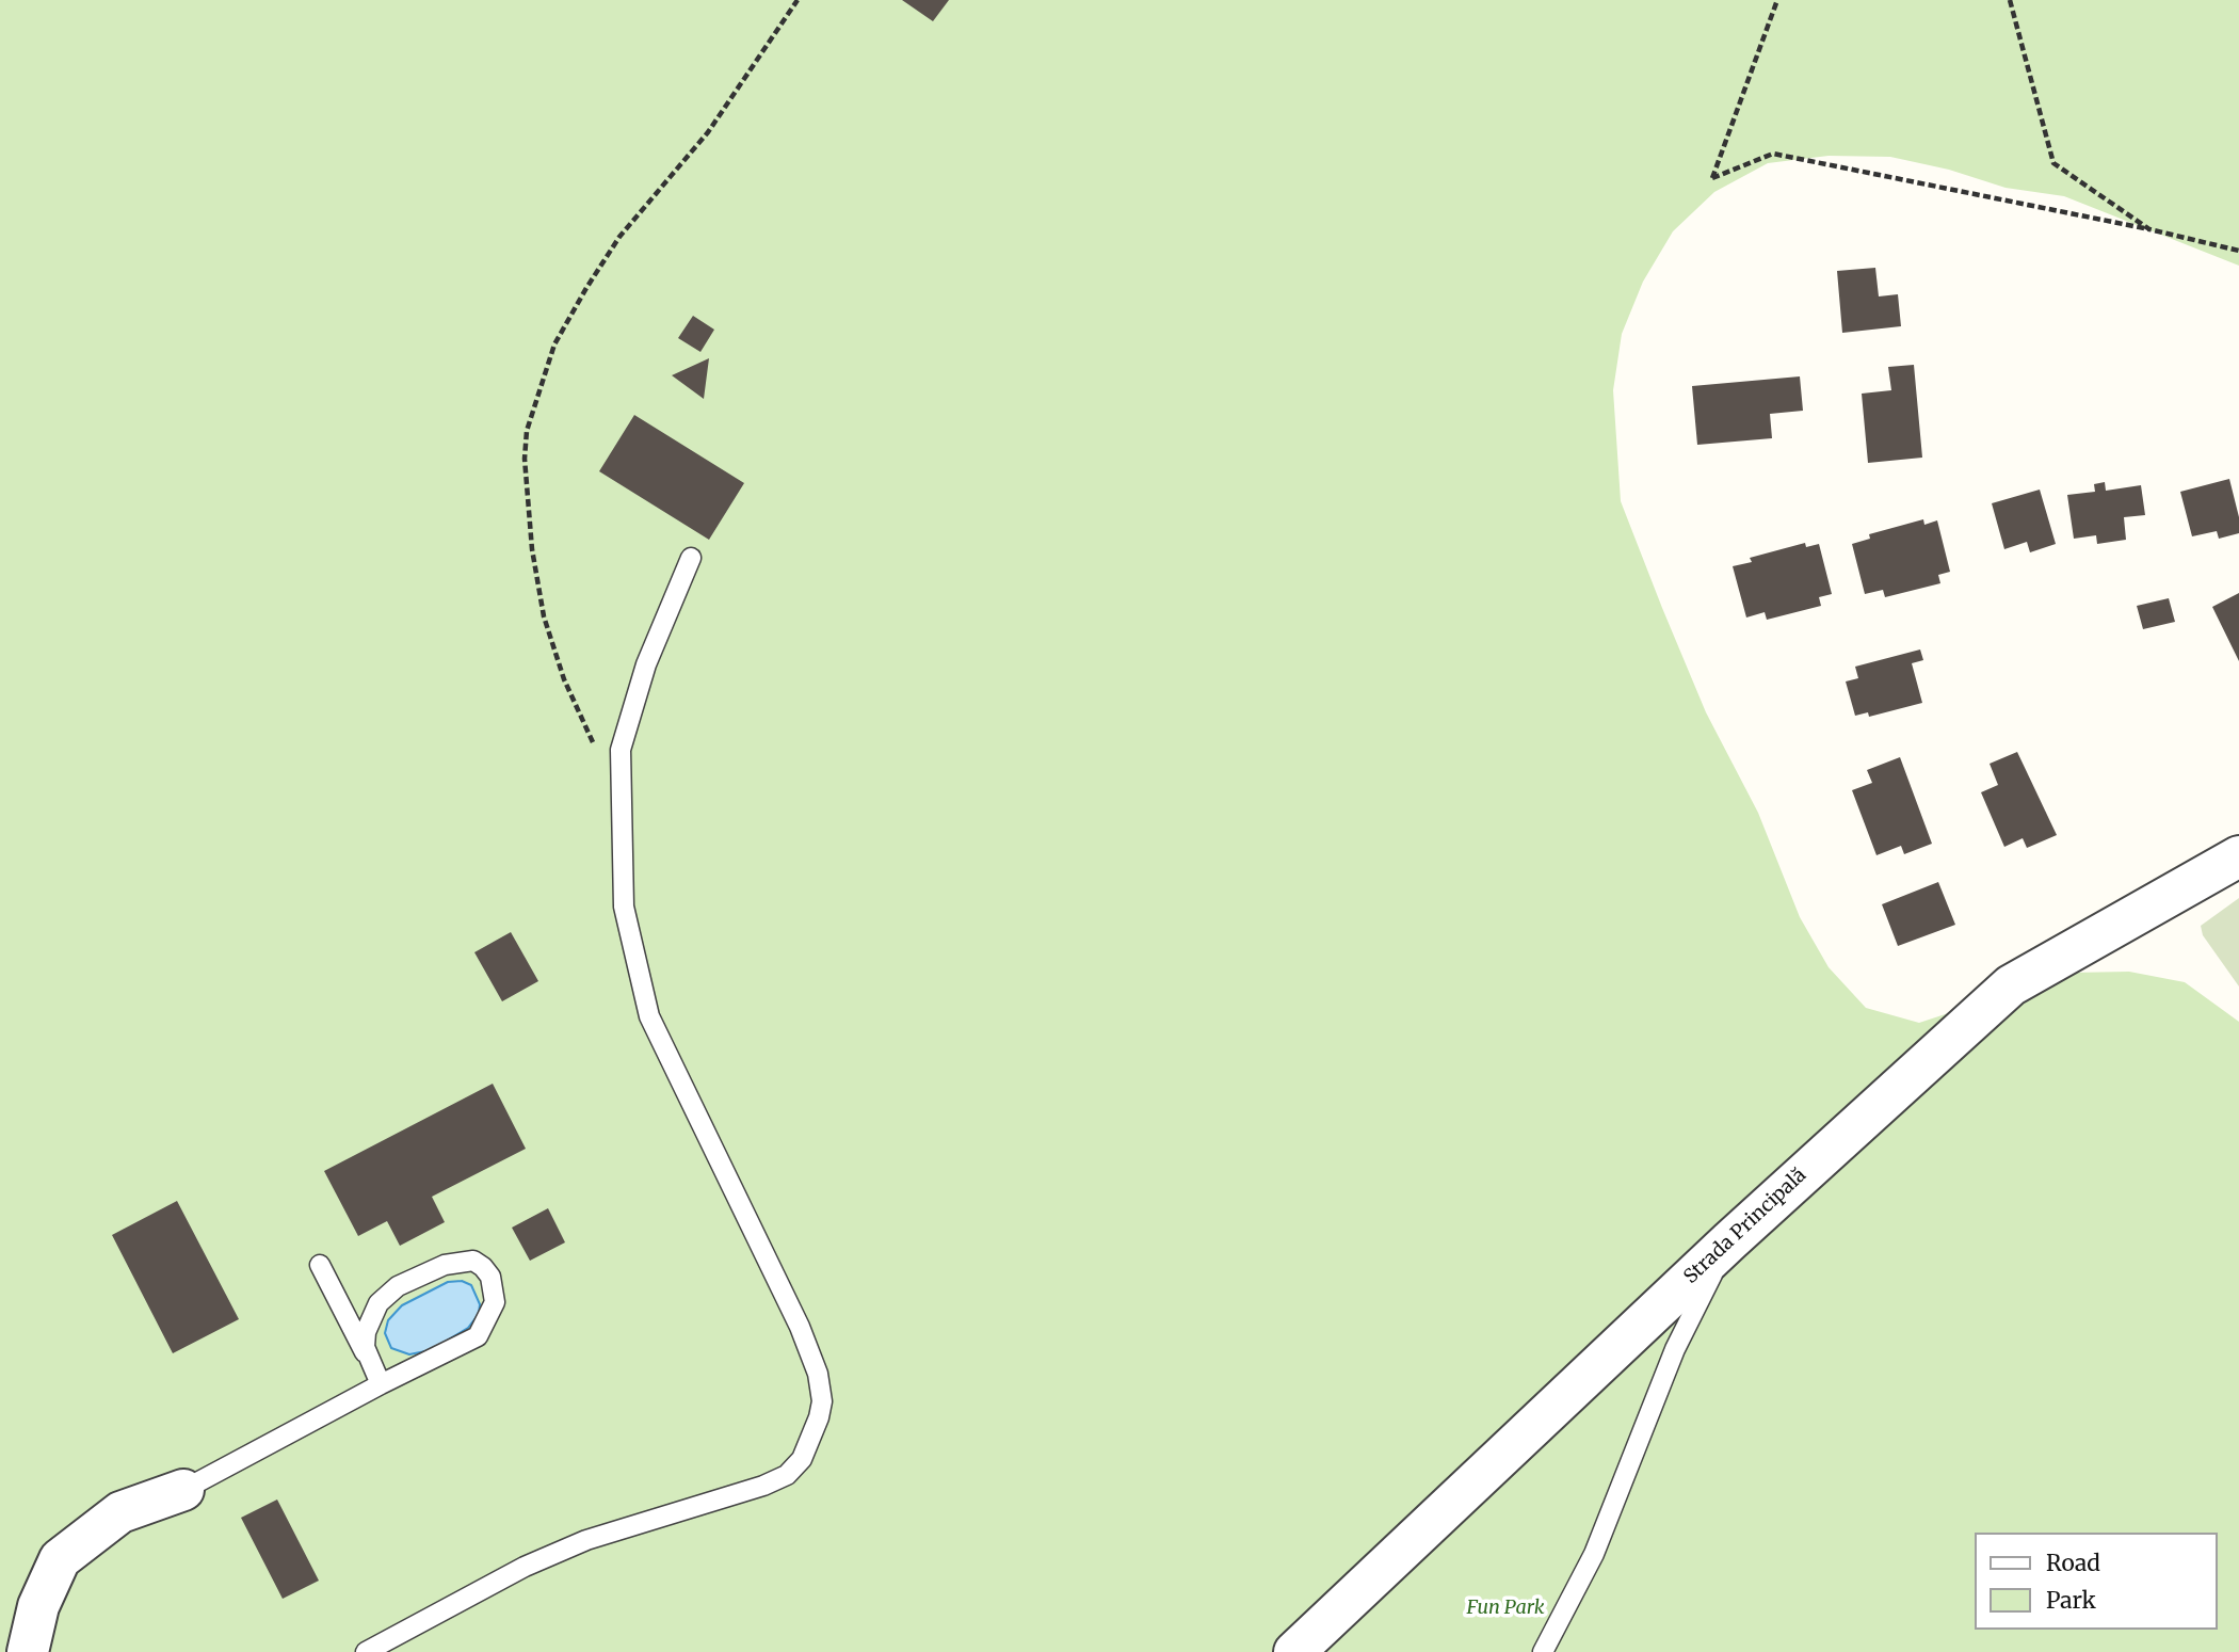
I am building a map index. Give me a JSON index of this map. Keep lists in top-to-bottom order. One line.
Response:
{"streets":{"street":["Strada Principală"]},"parks":["Fun Park"],"legend":["Road","Park"]}
